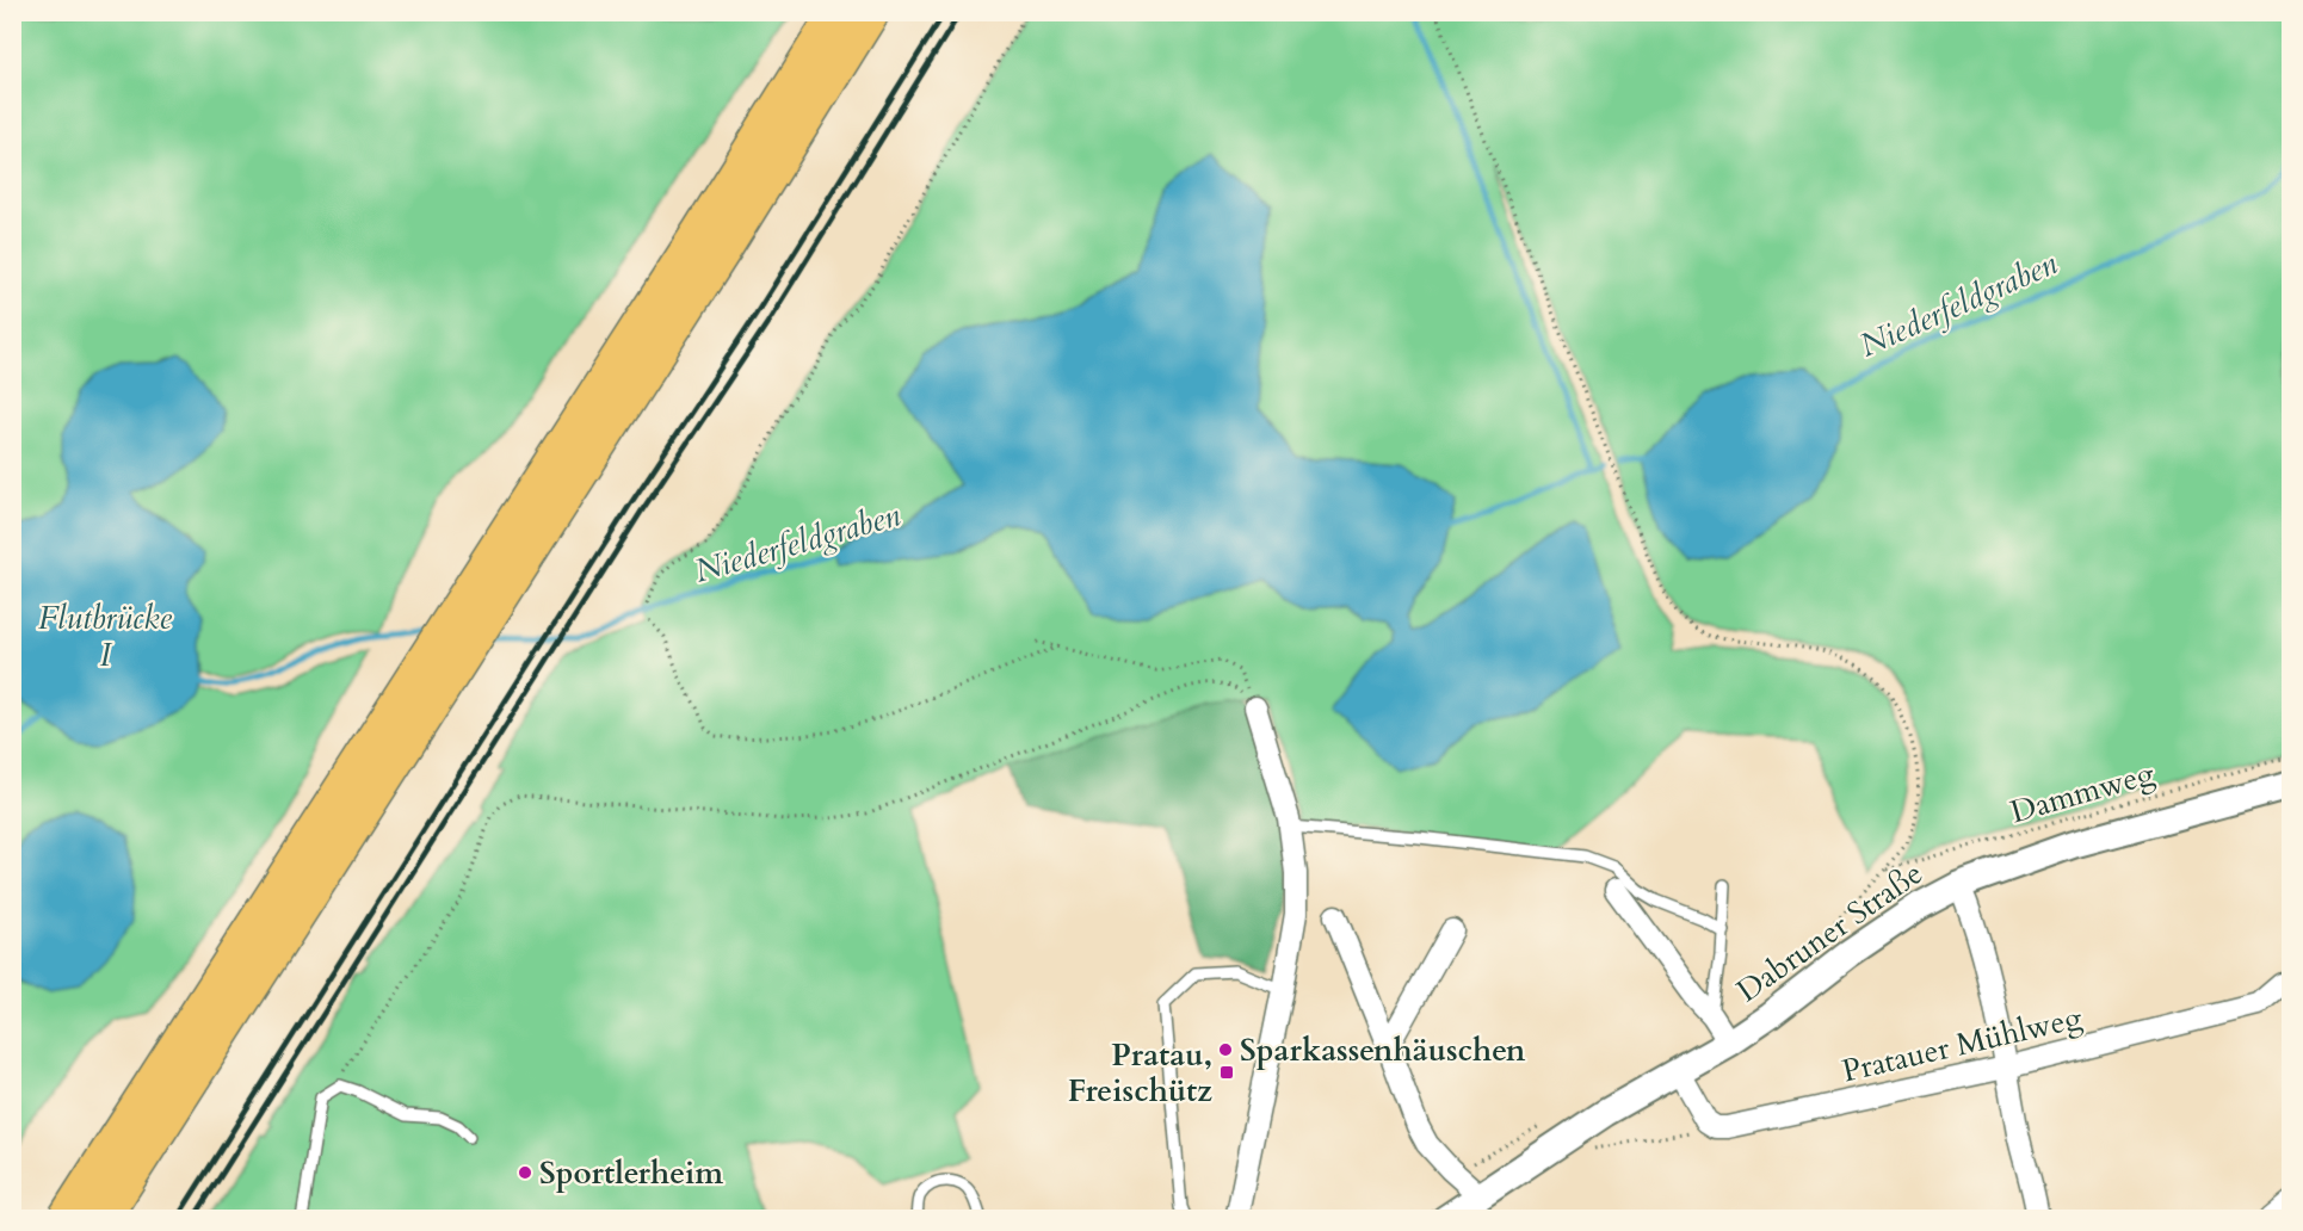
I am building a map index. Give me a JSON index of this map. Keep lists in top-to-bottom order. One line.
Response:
{"streets":{"street":["Dabruner Straße","Pratauer Mühlweg"],"path":["Dammweg"]},"water":["Niederfeldgraben","Flutbrücke I"],"places":{"other":["Sparkassenhäuschen","Sportlerheim"],"transit":["Pratau, Freischütz"]}}
